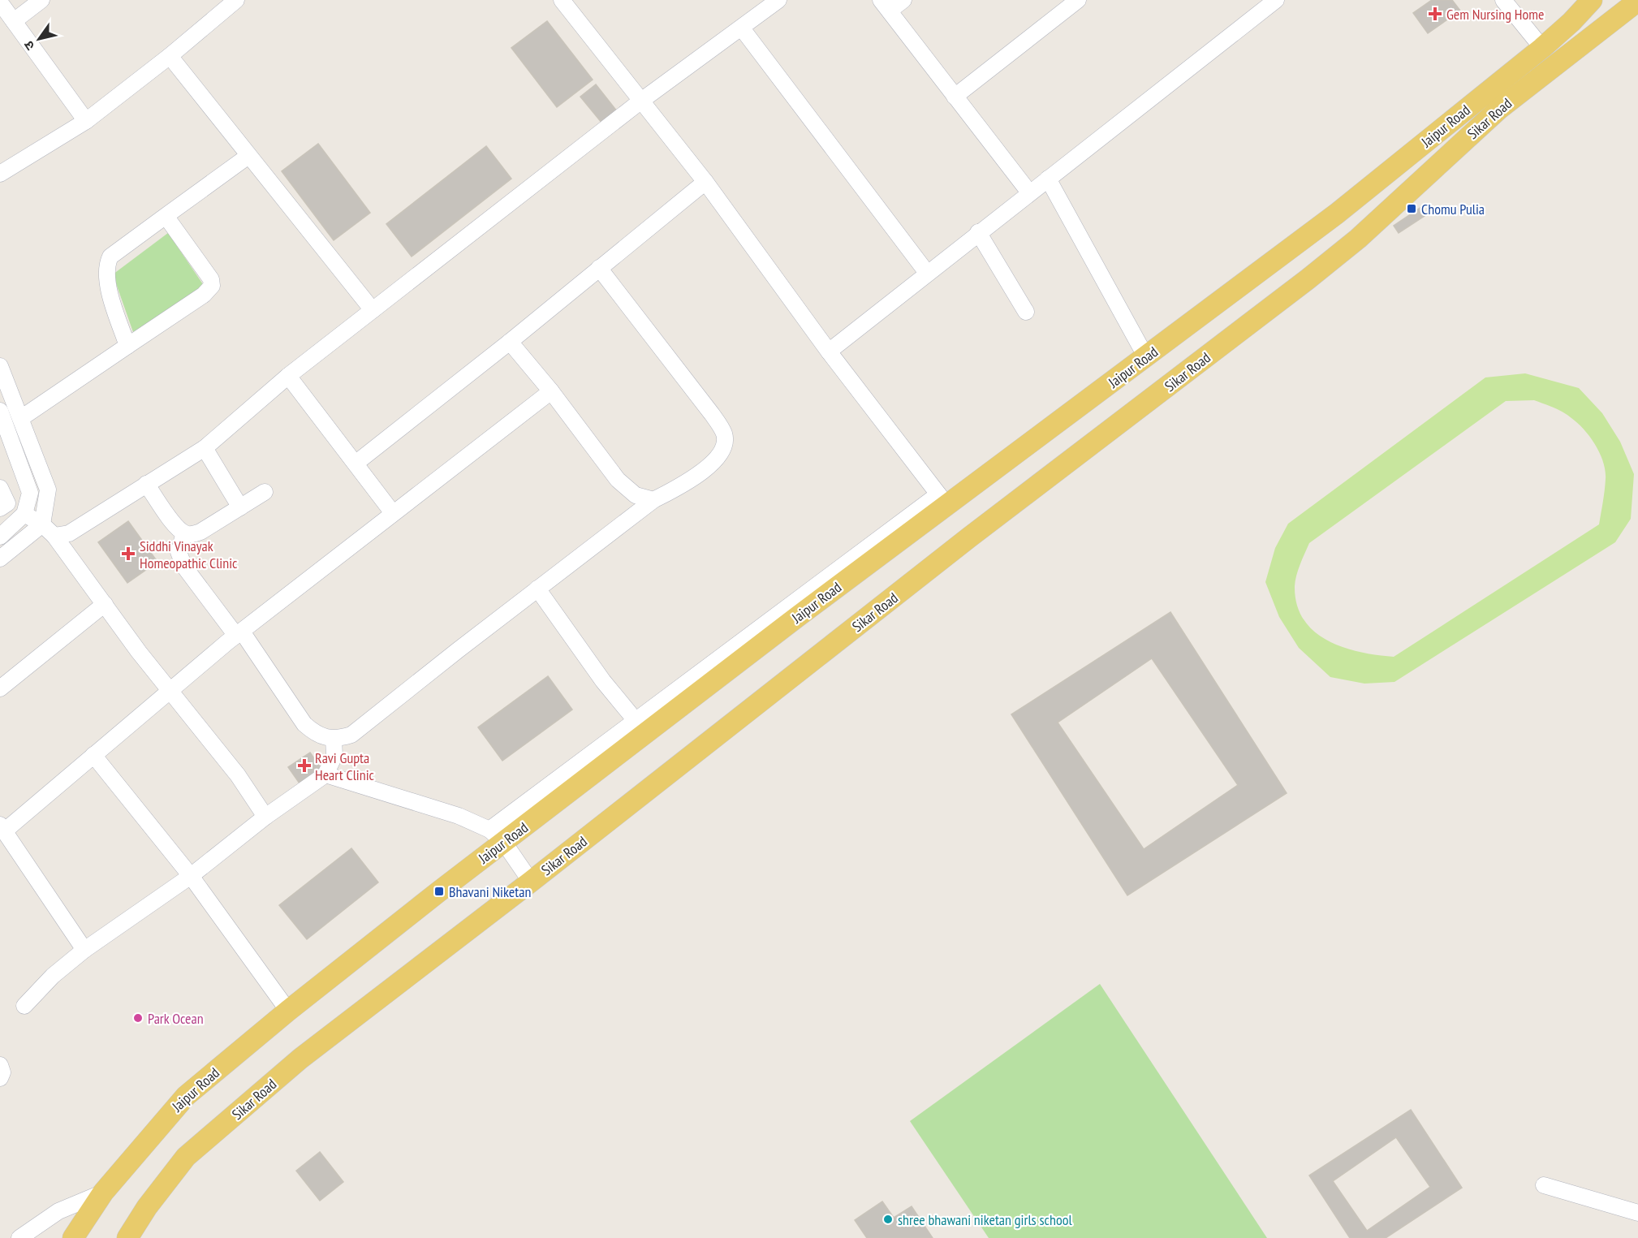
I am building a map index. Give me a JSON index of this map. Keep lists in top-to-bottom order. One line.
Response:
{"streets":{"main road":["Sikar Road","Jaipur Road"]},"places":{"health":["Gem Nursing Home","Siddhi Vinayak Homeopathic Clinic","Ravi Gupta Heart Clinic"],"transit":["Chomu Pulia","Bhavani Niketan"],"other":["Park Ocean","shree bhawani niketan girls school"]},"north":"bottom left"}
